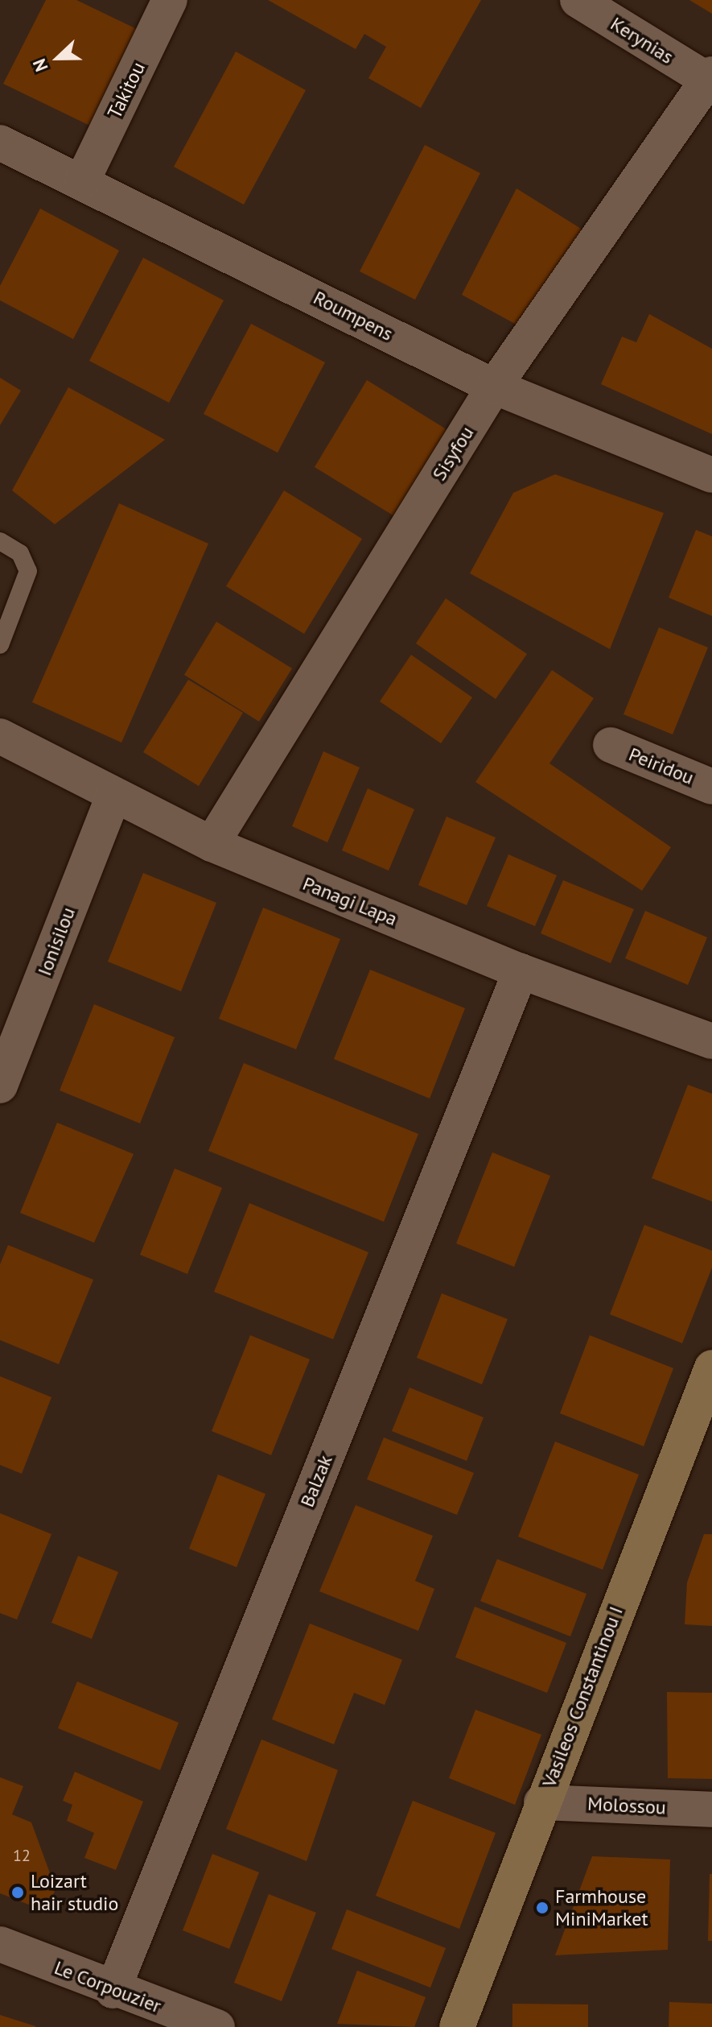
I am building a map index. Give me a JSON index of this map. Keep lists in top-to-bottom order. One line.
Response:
{"streets":{"main road":["Vasileos Constantinou I"],"street":["Kerynias","Takitou","Roumpens","Sisyfou","Peiridou","Panagi Lapa","Ionisilou","Balzak","Molossou","Le Corpouzier"]},"crossings":[["Kerynias","Sisyfou"],["Takitou","Roumpens"],["Roumpens","Sisyfou"],["Sisyfou","Panagi Lapa"],["Panagi Lapa","Ionisilou"],["Panagi Lapa","Balzak"],["Balzak","Le Corpouzier"],["Vasileos Constantinou I","Molossou"]],"places":["Loizart hair studio","Farmhouse MiniMarket"],"house_numbers":["12"],"north":"left"}
